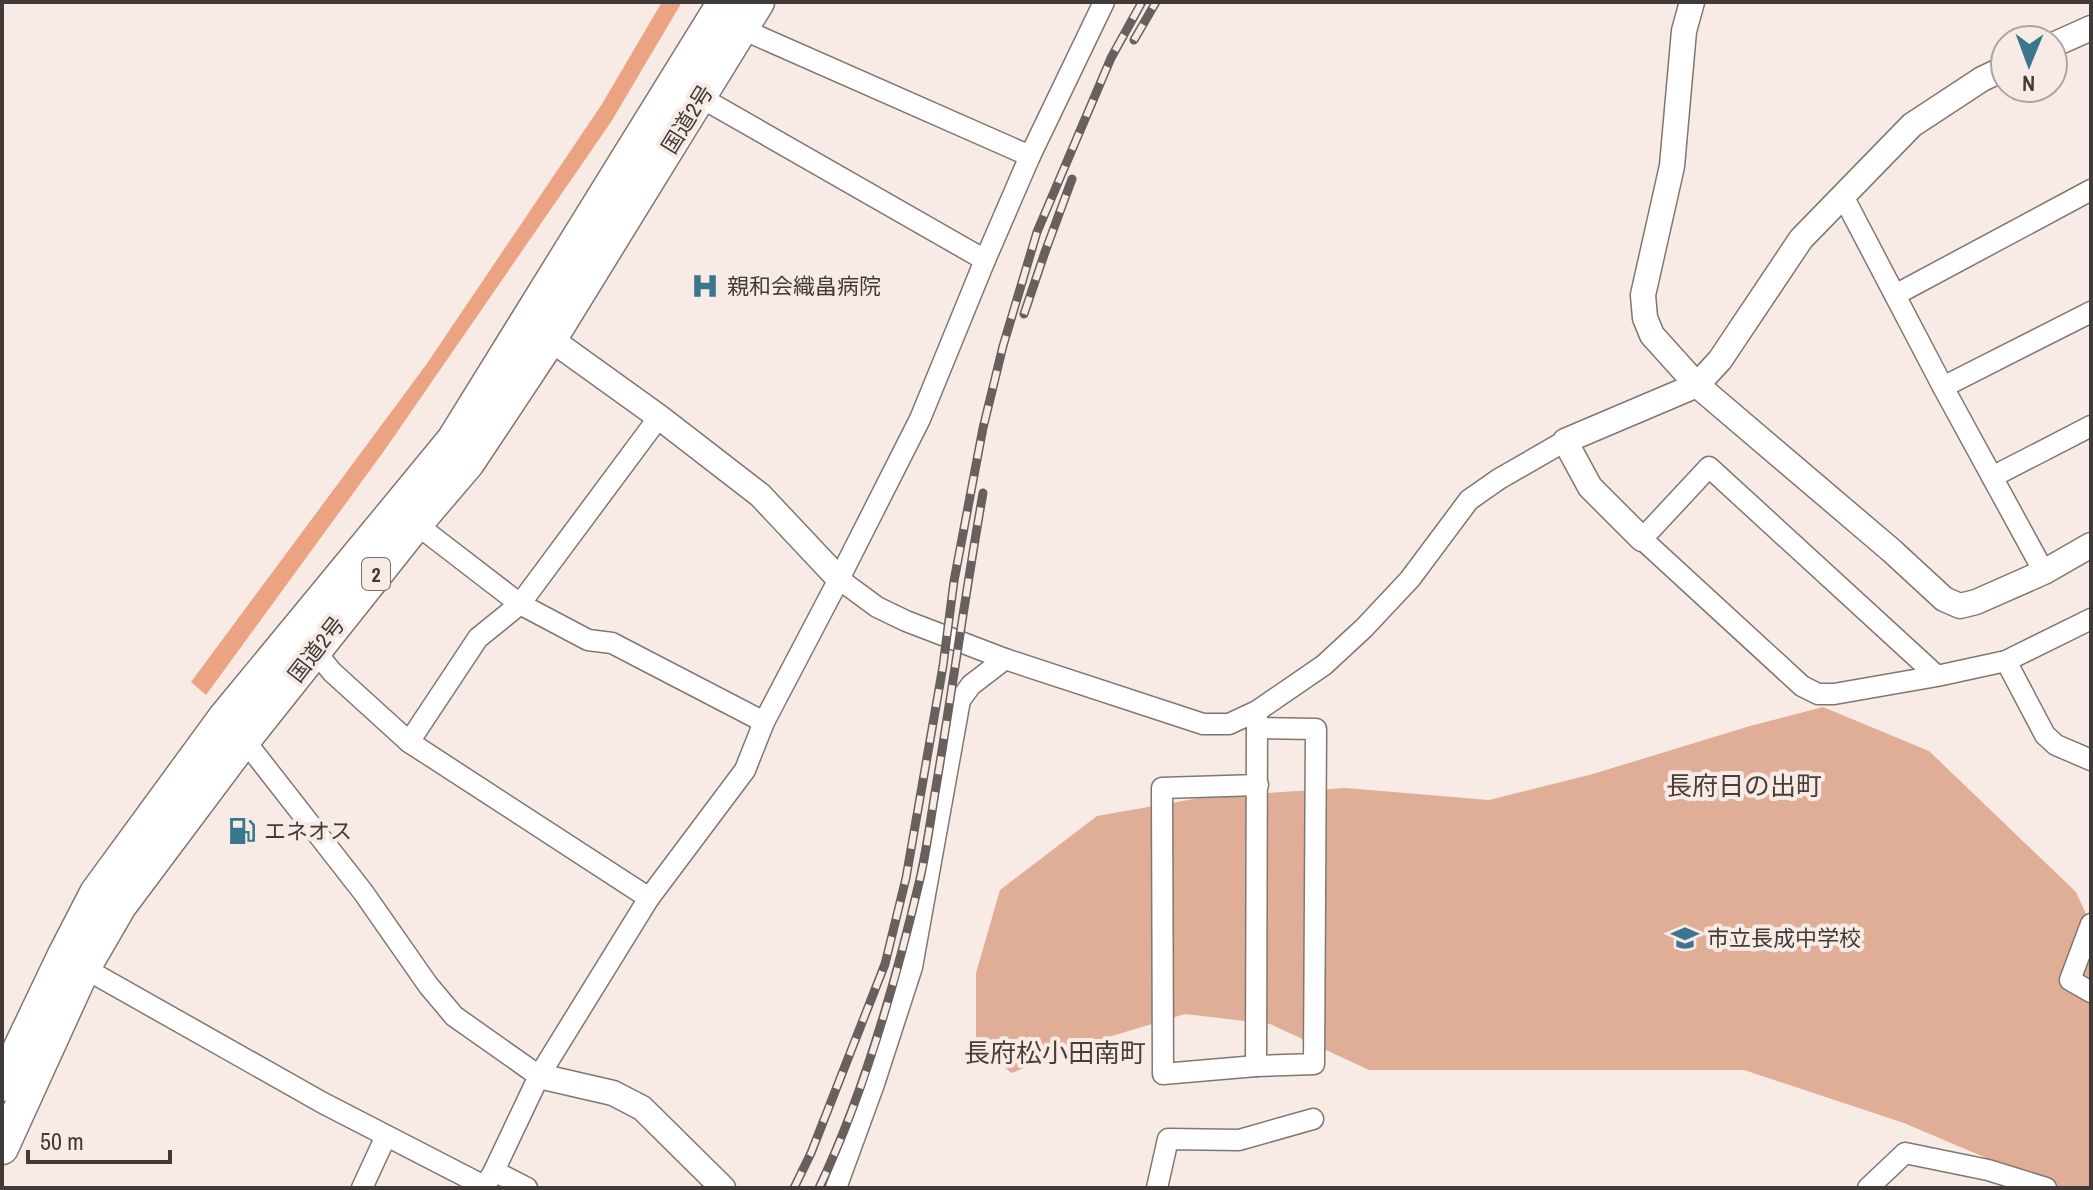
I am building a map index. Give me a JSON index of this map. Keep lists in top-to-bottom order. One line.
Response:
{"streets":{"highway":["国道2号","2"]},"districts":["長府日の出町","長府松小田南町"],"places":{"hospital":["親和会織畠病院"],"fuel station":["エネオス"],"school or university":["市立長成中学校"]},"scale_bar":"50 m","north":"bottom"}
